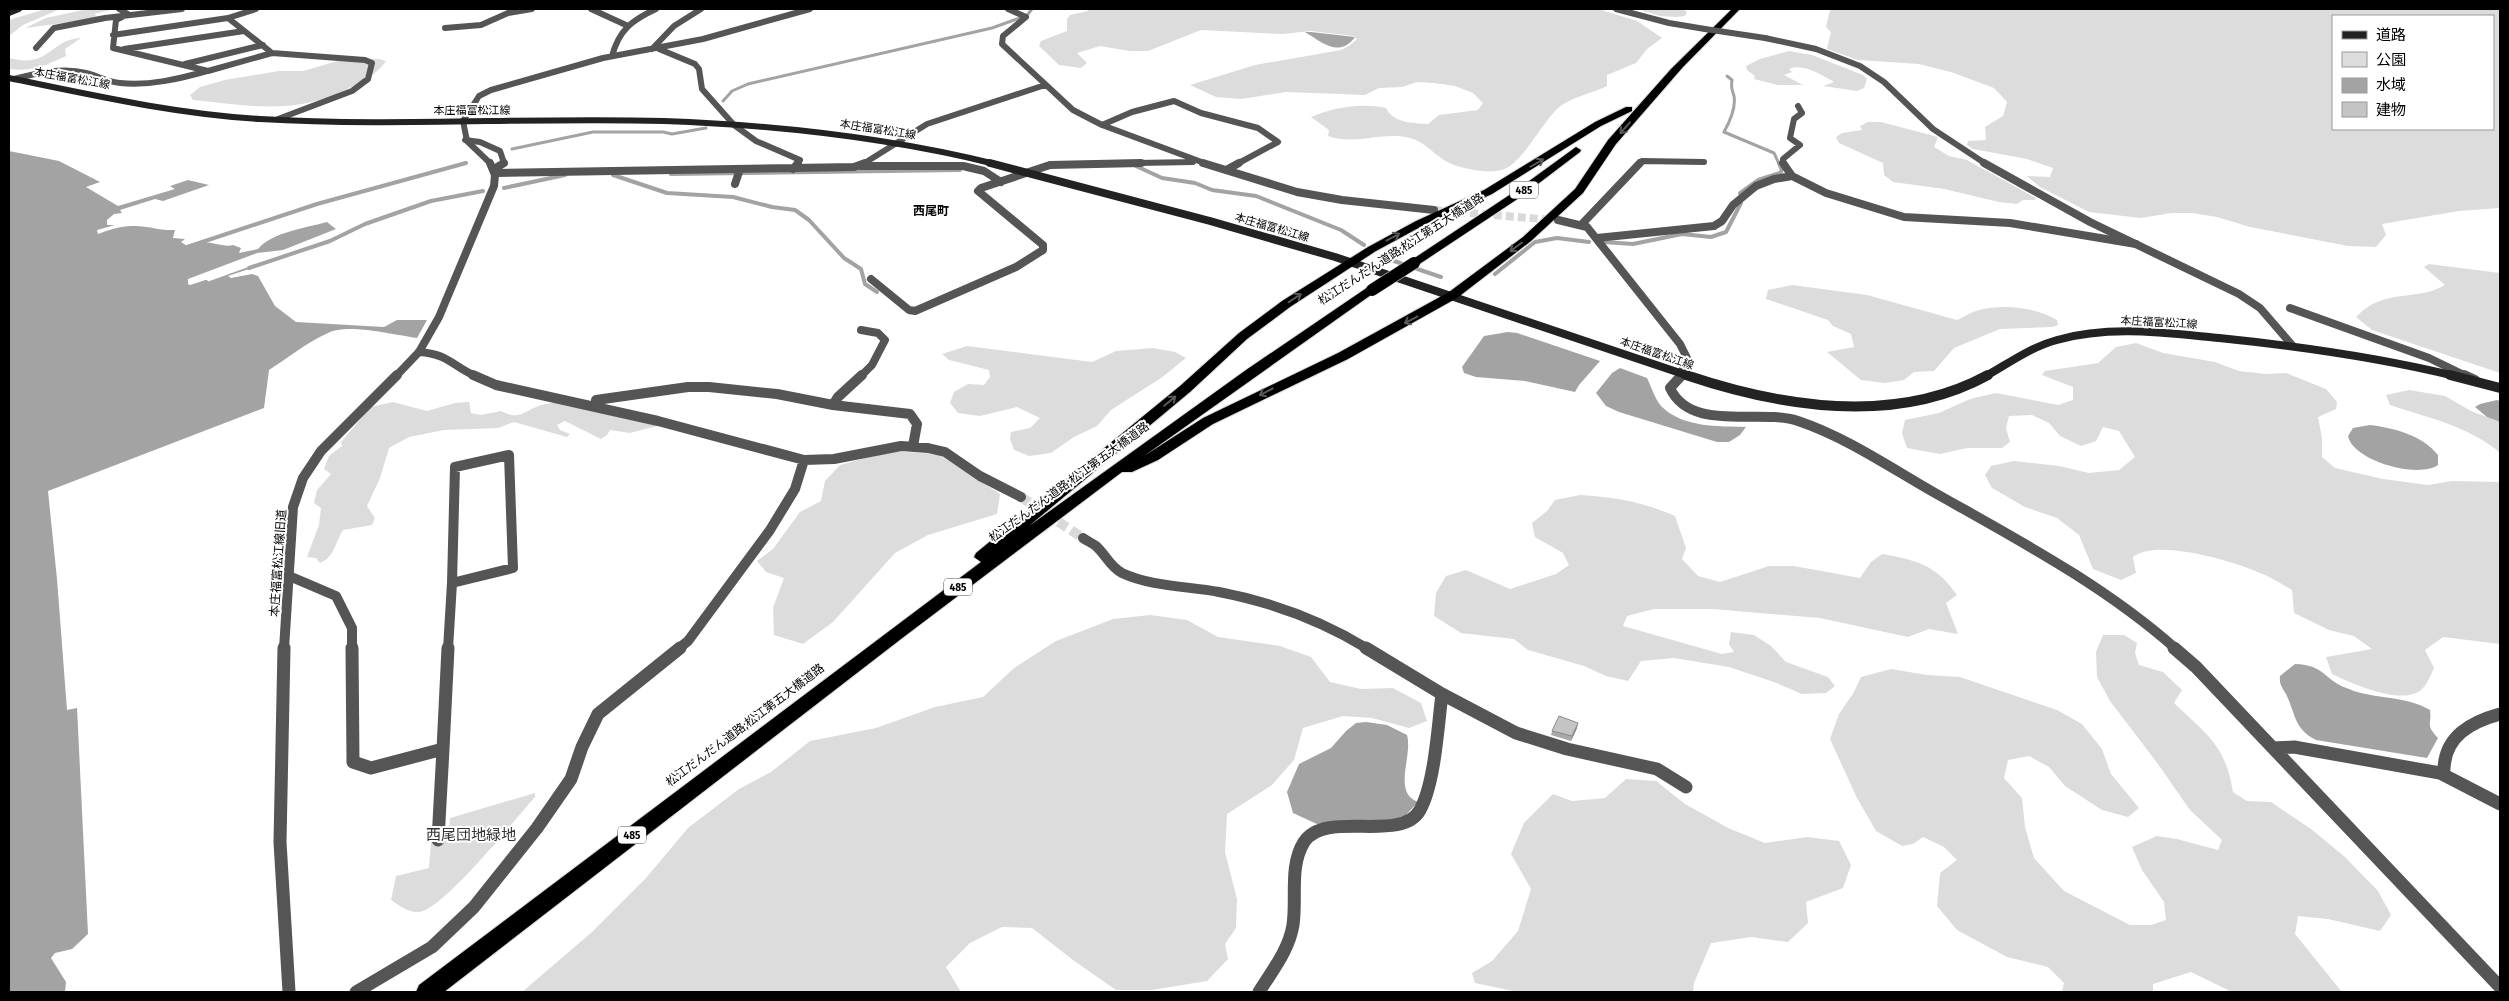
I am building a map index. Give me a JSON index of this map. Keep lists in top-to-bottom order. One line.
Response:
{"streets":{"highway":["485","松江だんだん道路;松江第五大橋道路"],"main road":["本庄福富松江線"],"street":["本庄福富松江線旧道"]},"districts":["西尾町"],"parks":["西尾団地緑地"],"legend":["道路","公園","水域","建物"]}
